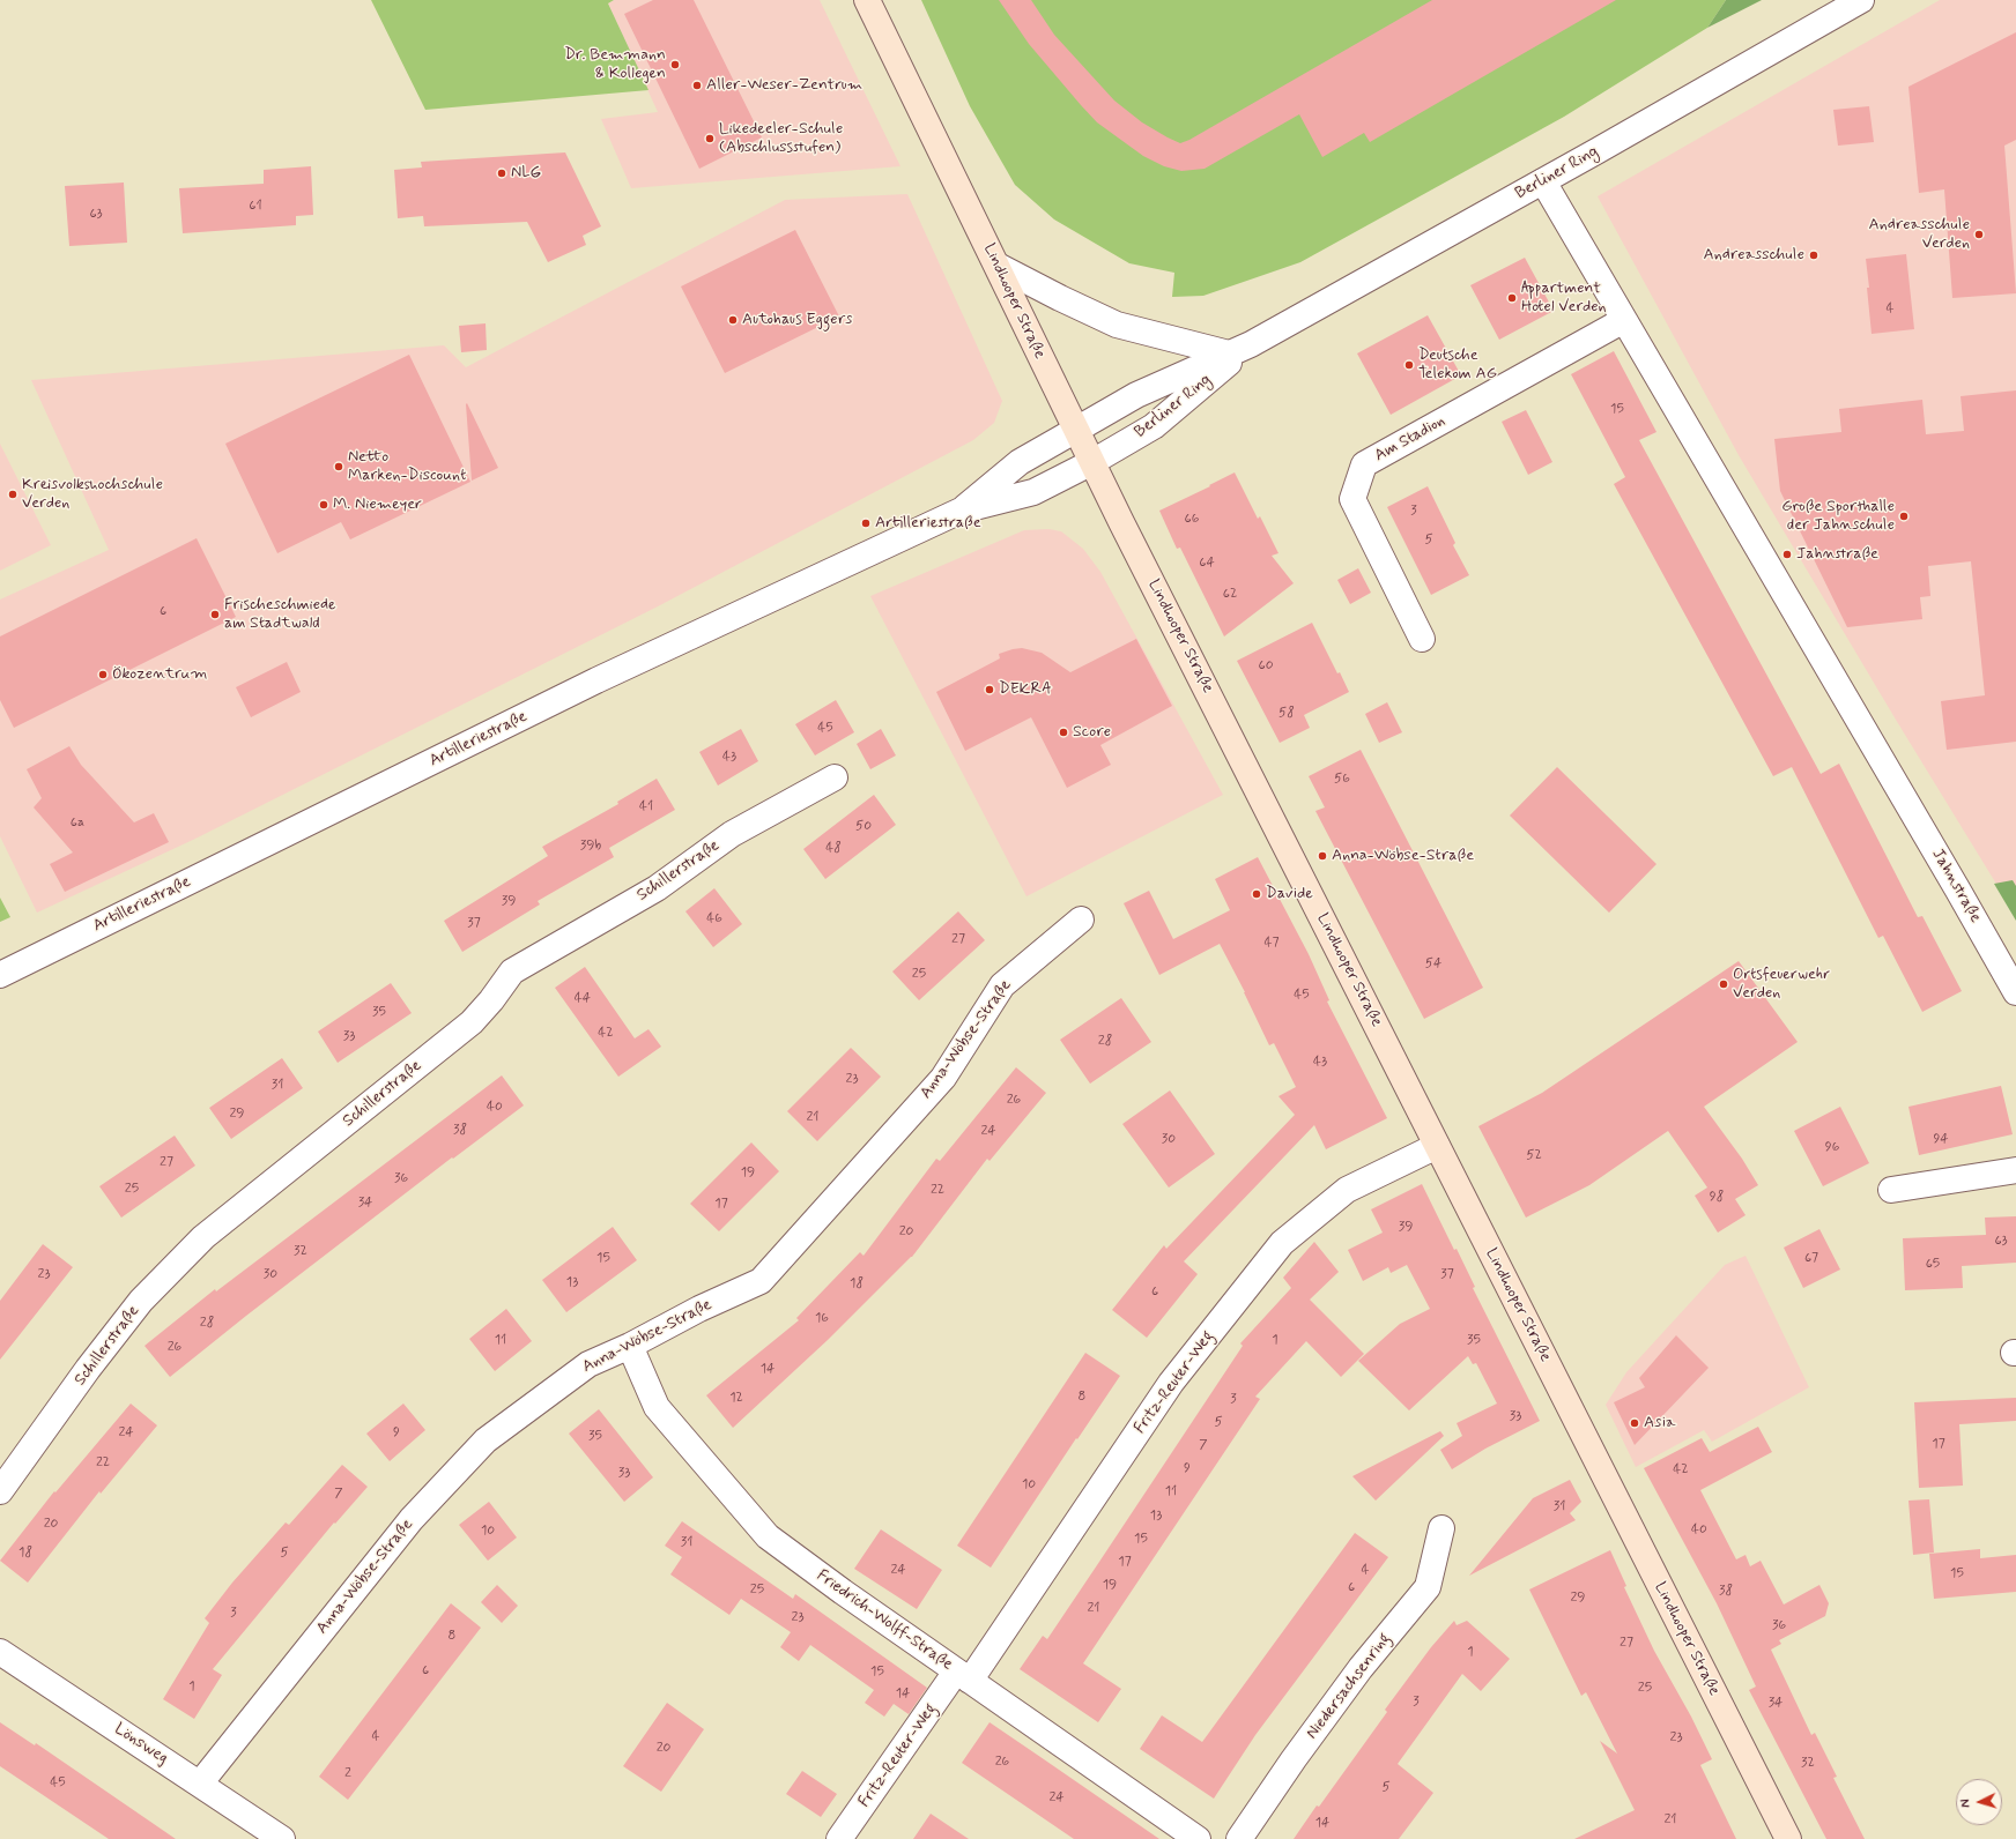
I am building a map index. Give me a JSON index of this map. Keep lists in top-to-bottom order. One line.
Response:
{"streets":{"main road":["Lindhooper Straße"],"street":["Berliner Ring","Am Stadion","Artilleriestraße","Schillerstraße","Jahnstraße","Anna-Wöbse-Straße","Fritz-Reuter-Weg","Friedrich-Wolff-Straße","Niedersachsenring","Lönsweg"]},"crossings":[["Berliner Ring","Lindhooper Straße"],["Berliner Ring","Artilleriestraße"],["Berliner Ring","Jahnstraße"],["Lindhooper Straße","Artilleriestraße"],["Lindhooper Straße","Fritz-Reuter-Weg"],["Am Stadion","Jahnstraße"],["Anna-Wöbse-Straße","Friedrich-Wolff-Straße"],["Anna-Wöbse-Straße","Lönsweg"],["Fritz-Reuter-Weg","Friedrich-Wolff-Straße"]],"places":["Dr. Bemmann & Kollegen","Aller-Weser-Zentrum","Likedeeler-Schule (Abschlussstufen)","NLG","Andreasschule Verden","Andreasschule","Appartment Hotel Verden","Autohaus Eggers","Deutsche Telekom AG","Netto Marken-Discount","Kreisvolkshochschule Verden","M. Niemeyer","Große Sporthalle der Jahnschule","Artilleriestraße","Jahnstraße","Frischeschmiede am Stadtwald","Ökozentrum","DEKRA","Score","Anna-Wöbse-Straße","Davide","Ortsfeuerwehr Verden","Asia"],"house_numbers":["61","63","4","15","3","66","5","64","62","6","60","58","45","43","56","41","6a","50","39b","48","39","46","37","27","47","54","25","45","44","35","42","33","28","43","23","31","26","40","29","21","38","24","30","94","96","52","27","19","36","25","22","98","34","17","39","20","63","32","15","67","65","23","30","37","13","18","6","16","28","11","1","35","26","14","8","12","3","33","5","24","9","35","17","7","22","9","42","33","10","11","7","31","13","20","40","10","15","31","18","5","17","24","4","15","19","6","25","38","29","21","3","23","36","8","27","1","6","15","1","25","14","3","34","4","23","20","26","32","2","45","5","24","21","14"],"north":"left"}
